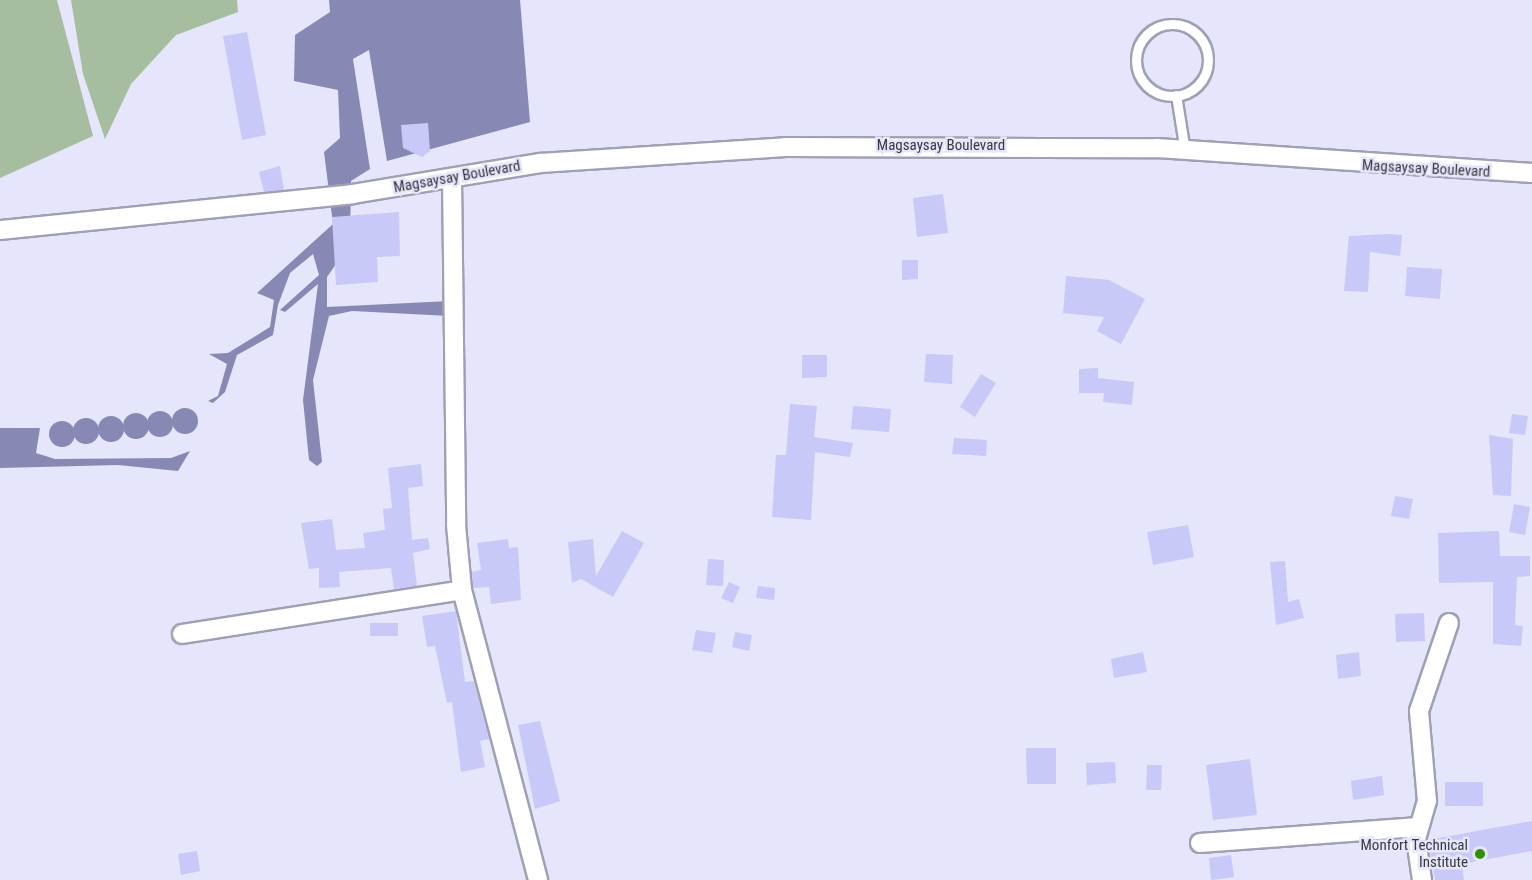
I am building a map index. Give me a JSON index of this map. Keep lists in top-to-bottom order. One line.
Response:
{"streets":{"street":["Magsaysay Boulevard"]},"places":["Monfort Technical Institute"]}
